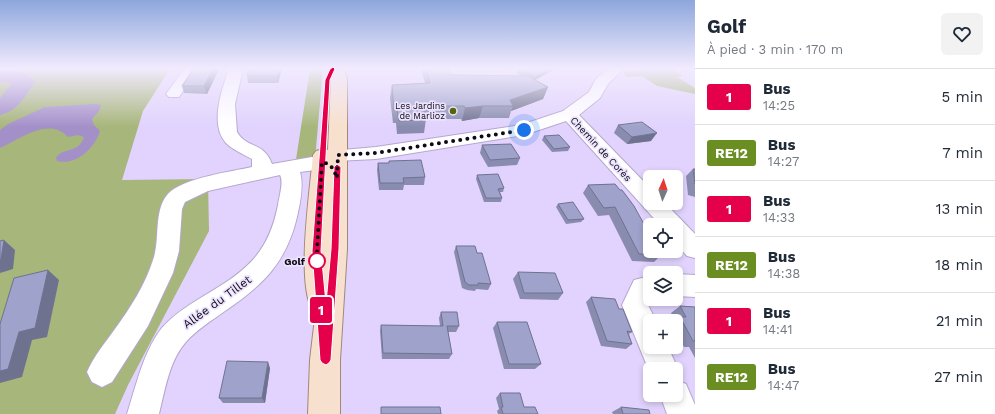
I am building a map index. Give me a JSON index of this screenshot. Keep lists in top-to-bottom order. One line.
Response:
{"streets":{"street":["Chemin de Corès","Allée du Tillet"]},"places":["Les Jardins de Marlioz","Golf"],"lines":["bus line 1"],"north":"top","page":{"on_map":"1","heading":["Golf","À pied · 3 min · 170 m"],"list":[{"mark":"1","name":"Bus","note":"14:25","value":"5 min"},{"mark":"RE12","name":"Bus","note":"14:27","value":"7 min"},{"mark":"1","name":"Bus","note":"14:33","value":"13 min"},{"mark":"RE12","name":"Bus","note":"14:38","value":"18 min"},{"mark":"1","name":"Bus","note":"14:41","value":"21 min"},{"mark":"RE12","name":"Bus","note":"14:47","value":"27 min"}],"map_buttons":["+","−"]}}
